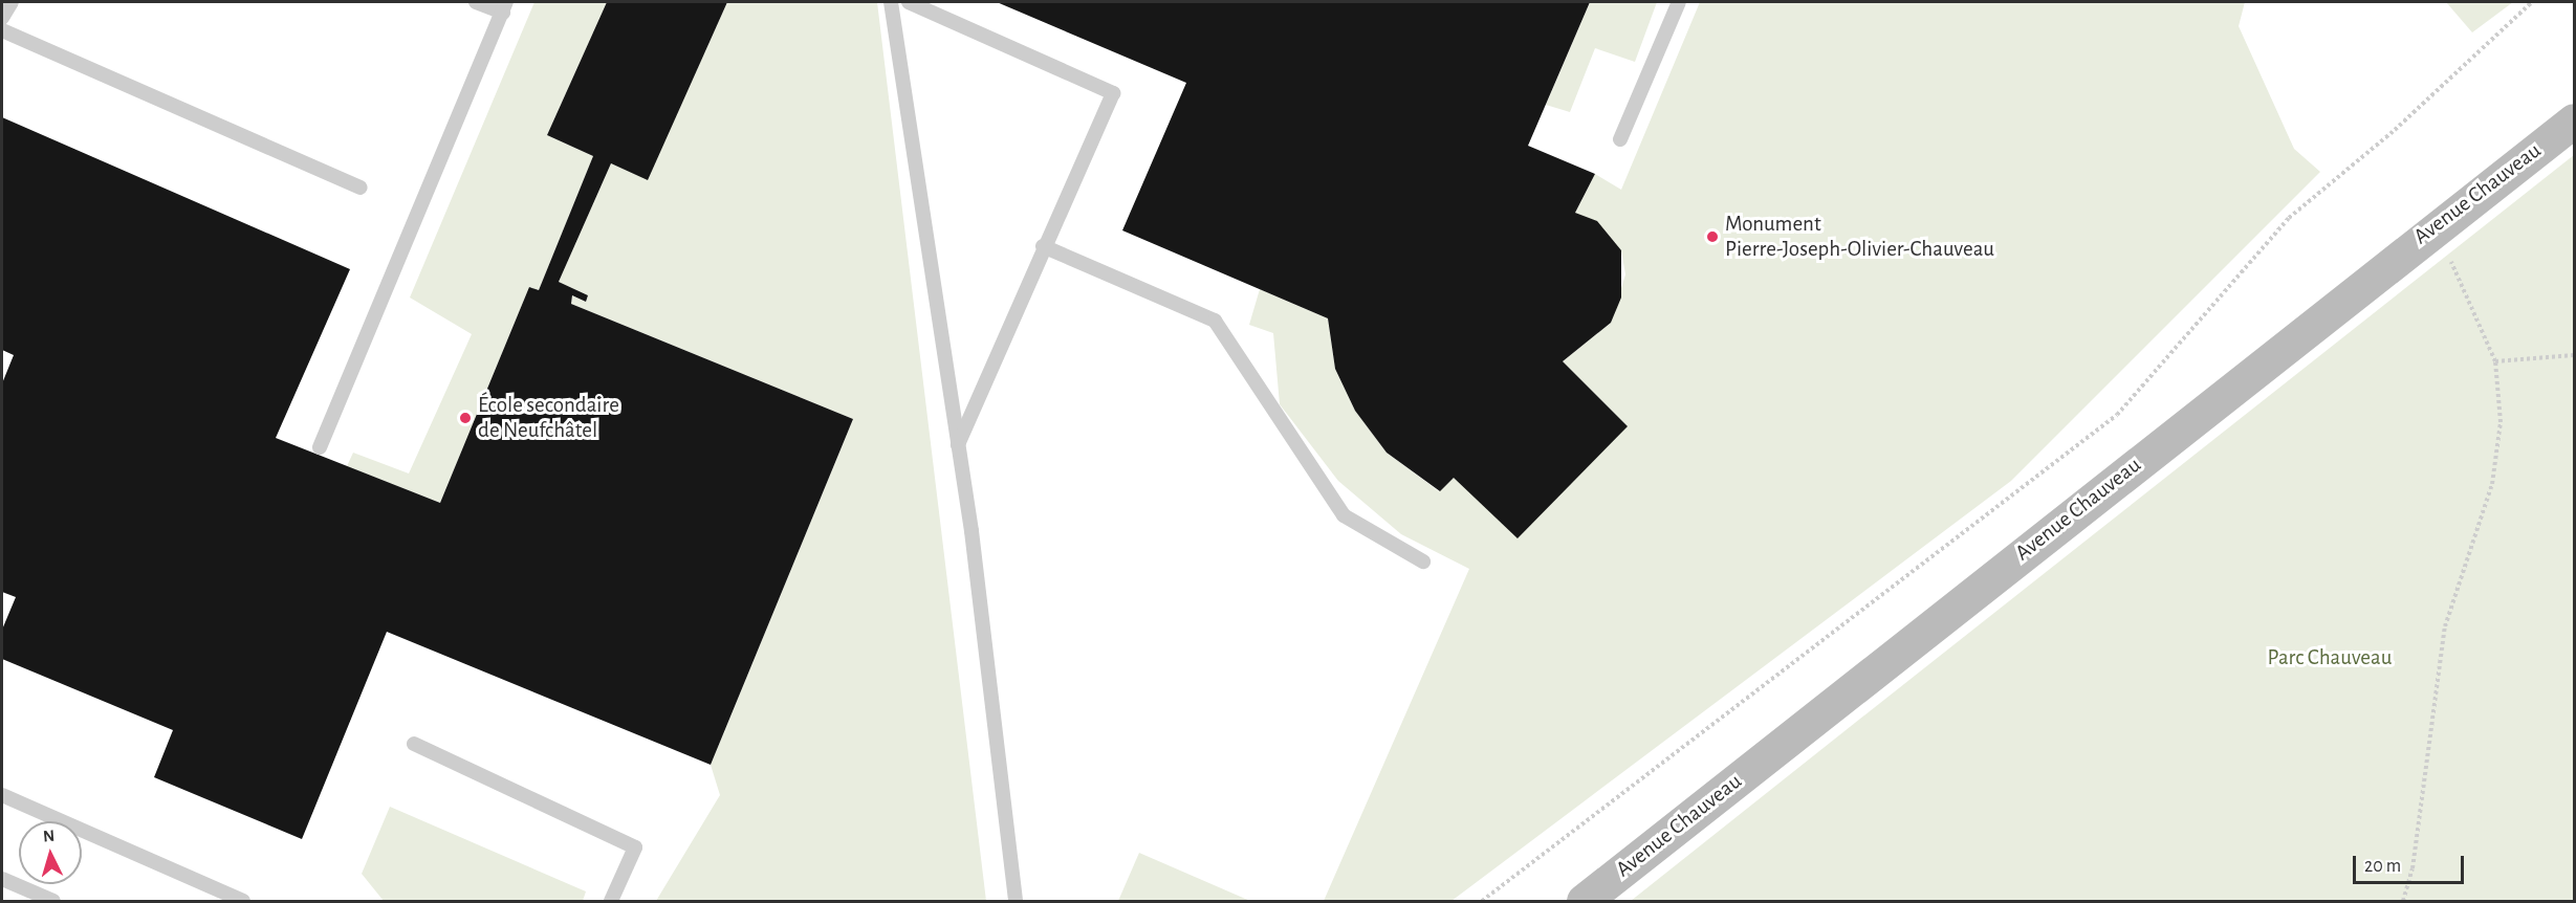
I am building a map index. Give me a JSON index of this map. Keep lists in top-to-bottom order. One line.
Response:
{"streets":{"main road":["Avenue Chauveau"]},"parks":["Parc Chauveau"],"places":["Monument Pierre-Joseph-Olivier-Chauveau","École secondaire de Neufchâtel"],"scale_bar":"20 m","north":"top"}
